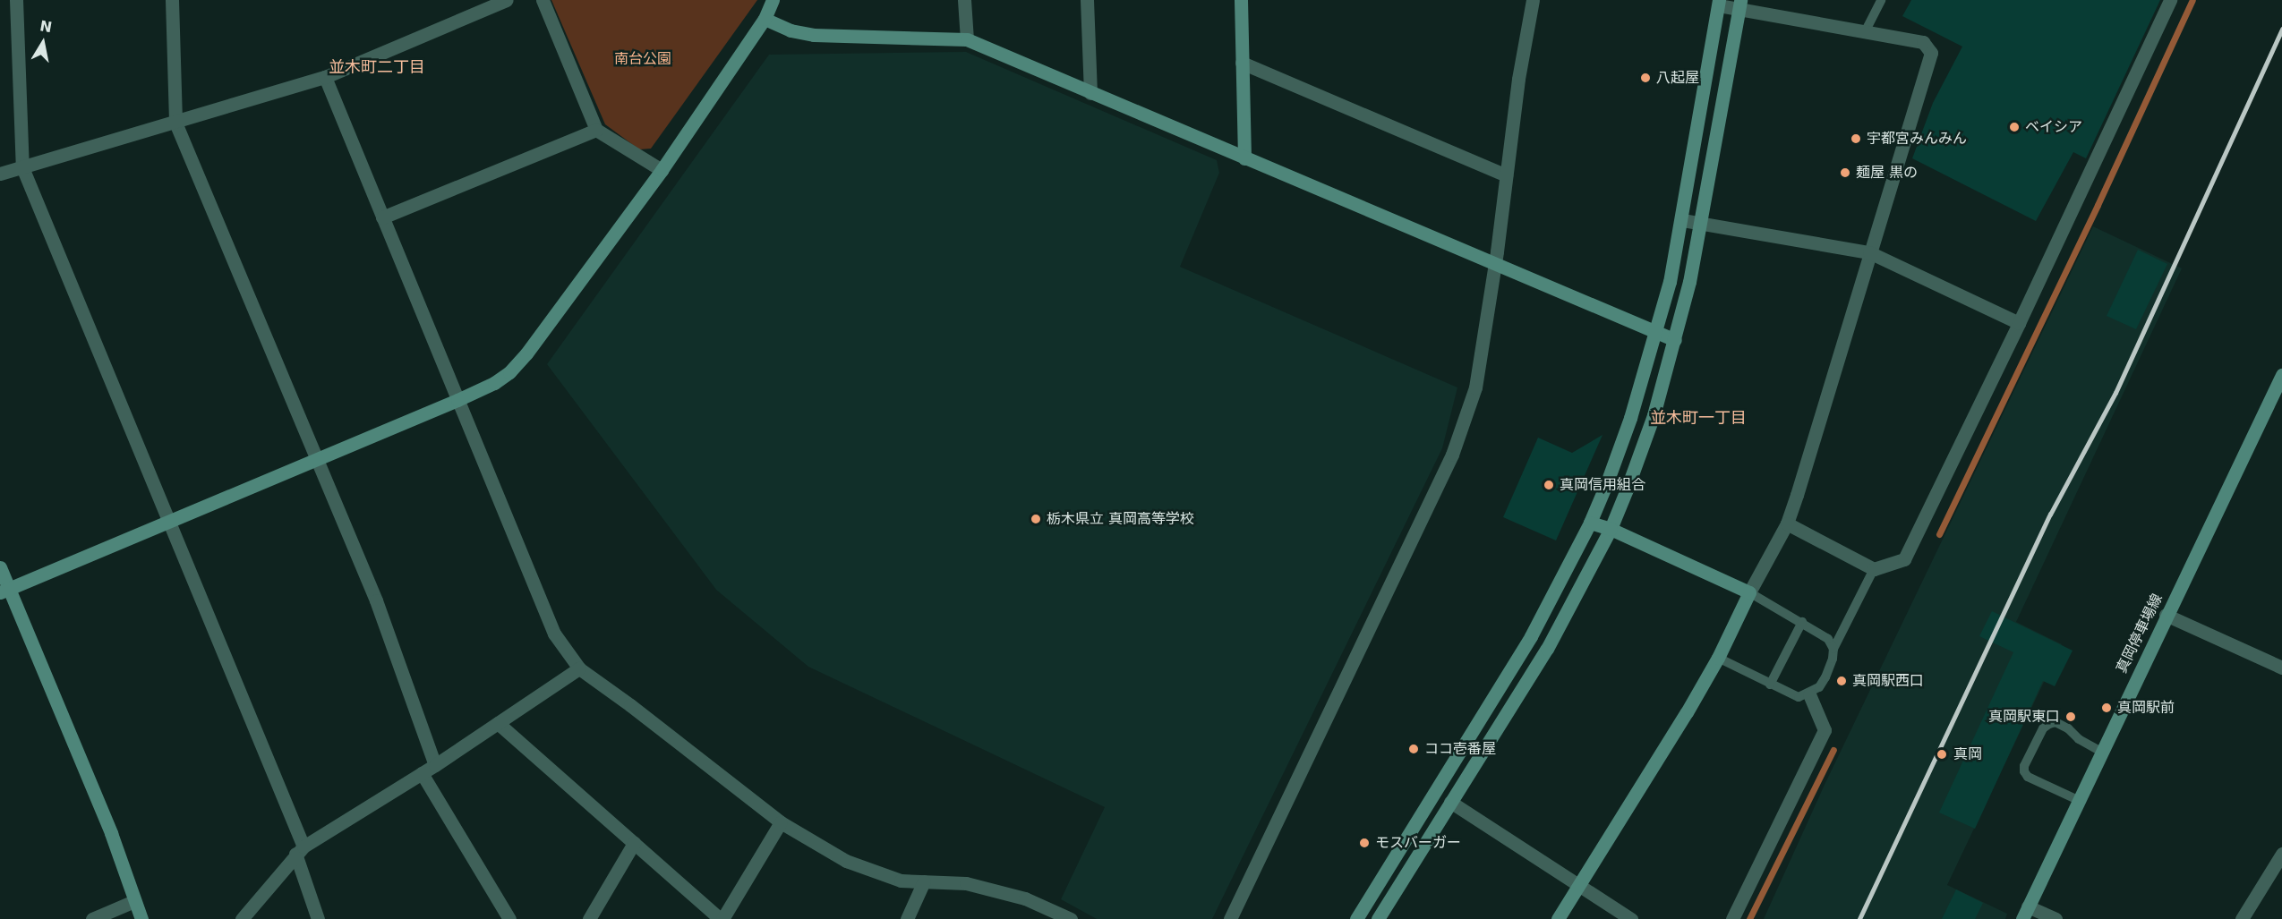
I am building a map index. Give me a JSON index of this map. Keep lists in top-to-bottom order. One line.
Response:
{"streets":{"street":["真岡停車場線"]},"districts":["並木町二丁目","並木町一丁目"],"parks":["南台公園"],"places":["八起屋","ベイシア","宇都宮みんみん","麺屋 黒の","真岡信用組合","栃木県立 真岡高等学校","真岡駅西口","真岡駅前","真岡駅東口","ココ壱番屋","真岡","モスバーガー"],"north":"top"}
